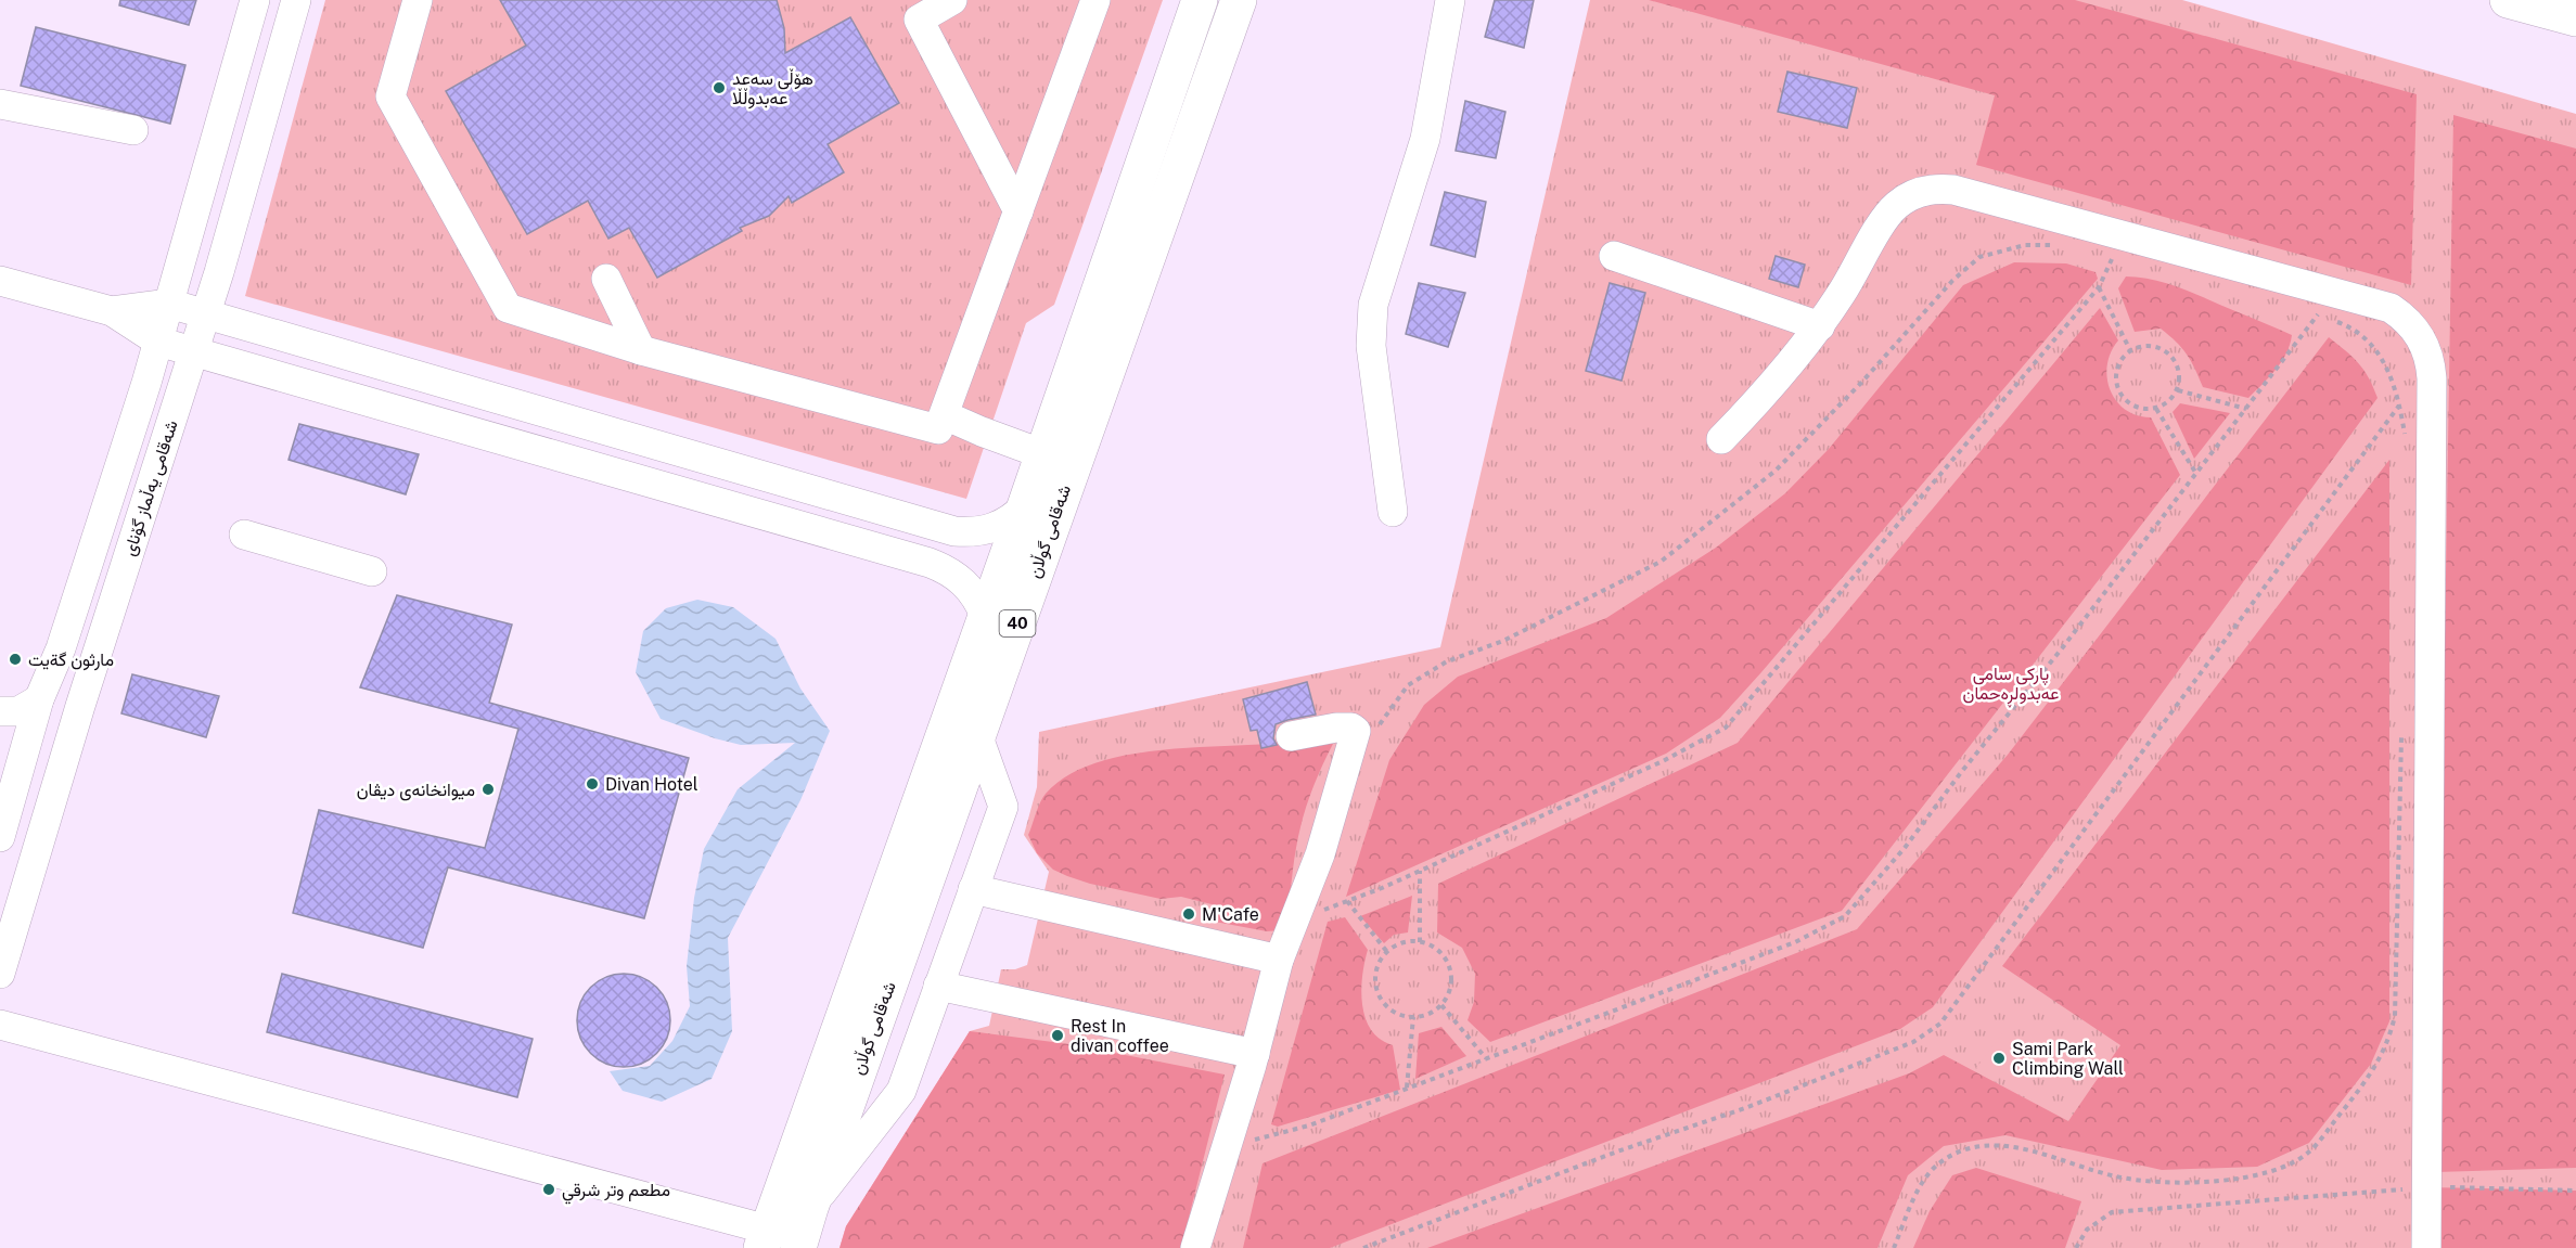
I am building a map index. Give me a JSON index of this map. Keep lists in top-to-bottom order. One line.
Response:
{"streets":{"main road":["شەقامی گوڵان","40"],"street":["شەقامی یەڵماز گۆنای"]},"parks":["پارکی سامی عەبدولڕەحمان"],"places":["ھۆڵی سەعد عەبدوڵڵا","مارثون گةيت","Divan Hotel","میوانخانەی دیڤان","M'Cafe","Rest In divan coffee","Sami Park Climbing Wall","مطعم وتر شرقي"]}
